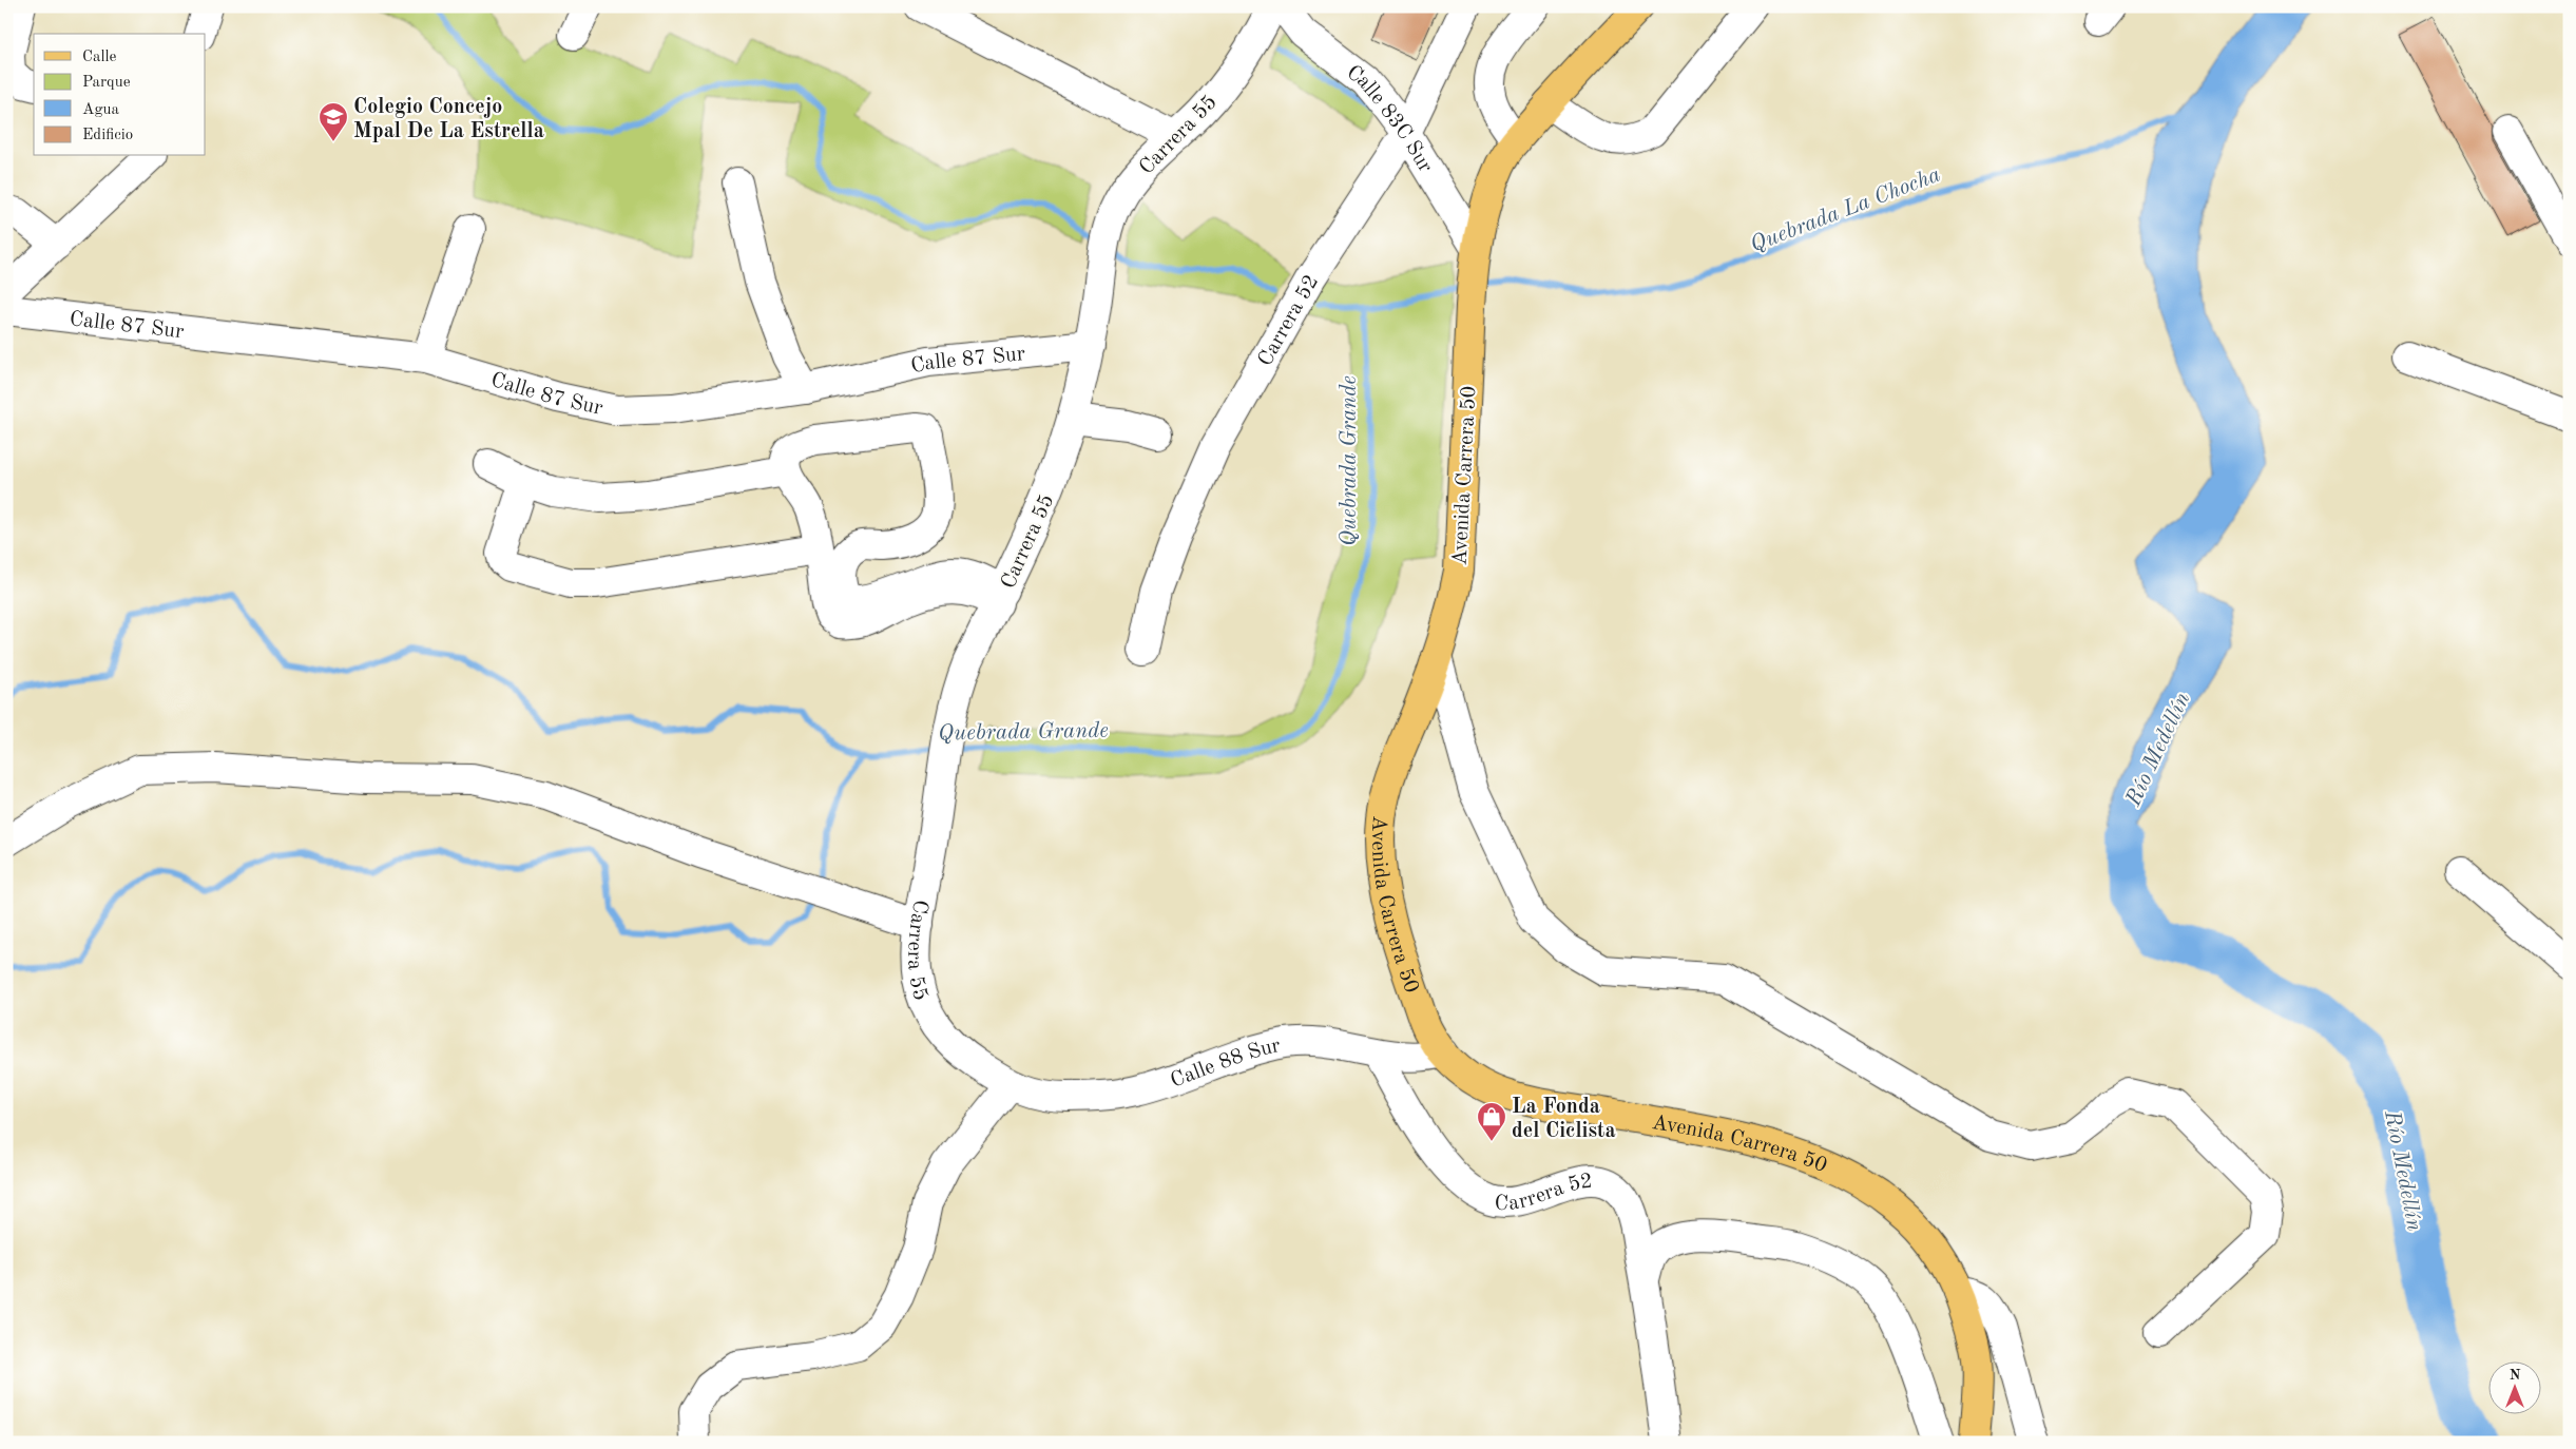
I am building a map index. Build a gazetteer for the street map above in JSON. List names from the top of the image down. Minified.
{"streets":{"main road":["Avenida Carrera 50"],"street":["Calle 83C Sur","Carrera 55","Carrera 52","Calle 87 Sur","Calle 88 Sur"]},"crossings":[["Calle 83C Sur","Carrera 52"],["Calle 83C Sur","Avenida Carrera 50"],["Carrera 55","Calle 87 Sur"],["Carrera 55","Calle 88 Sur"],["Carrera 52","Calle 88 Sur"],["Avenida Carrera 50","Calle 88 Sur"]],"water":["Quebrada La Chocha","Quebrada Grande","Río Medellín"],"places":{"school or university":["Colegio Concejo Mpal De La Estrella"],"shop":["La Fonda del Ciclista"]},"legend":["Calle","Parque","Agua","Edificio"],"north":"top"}
